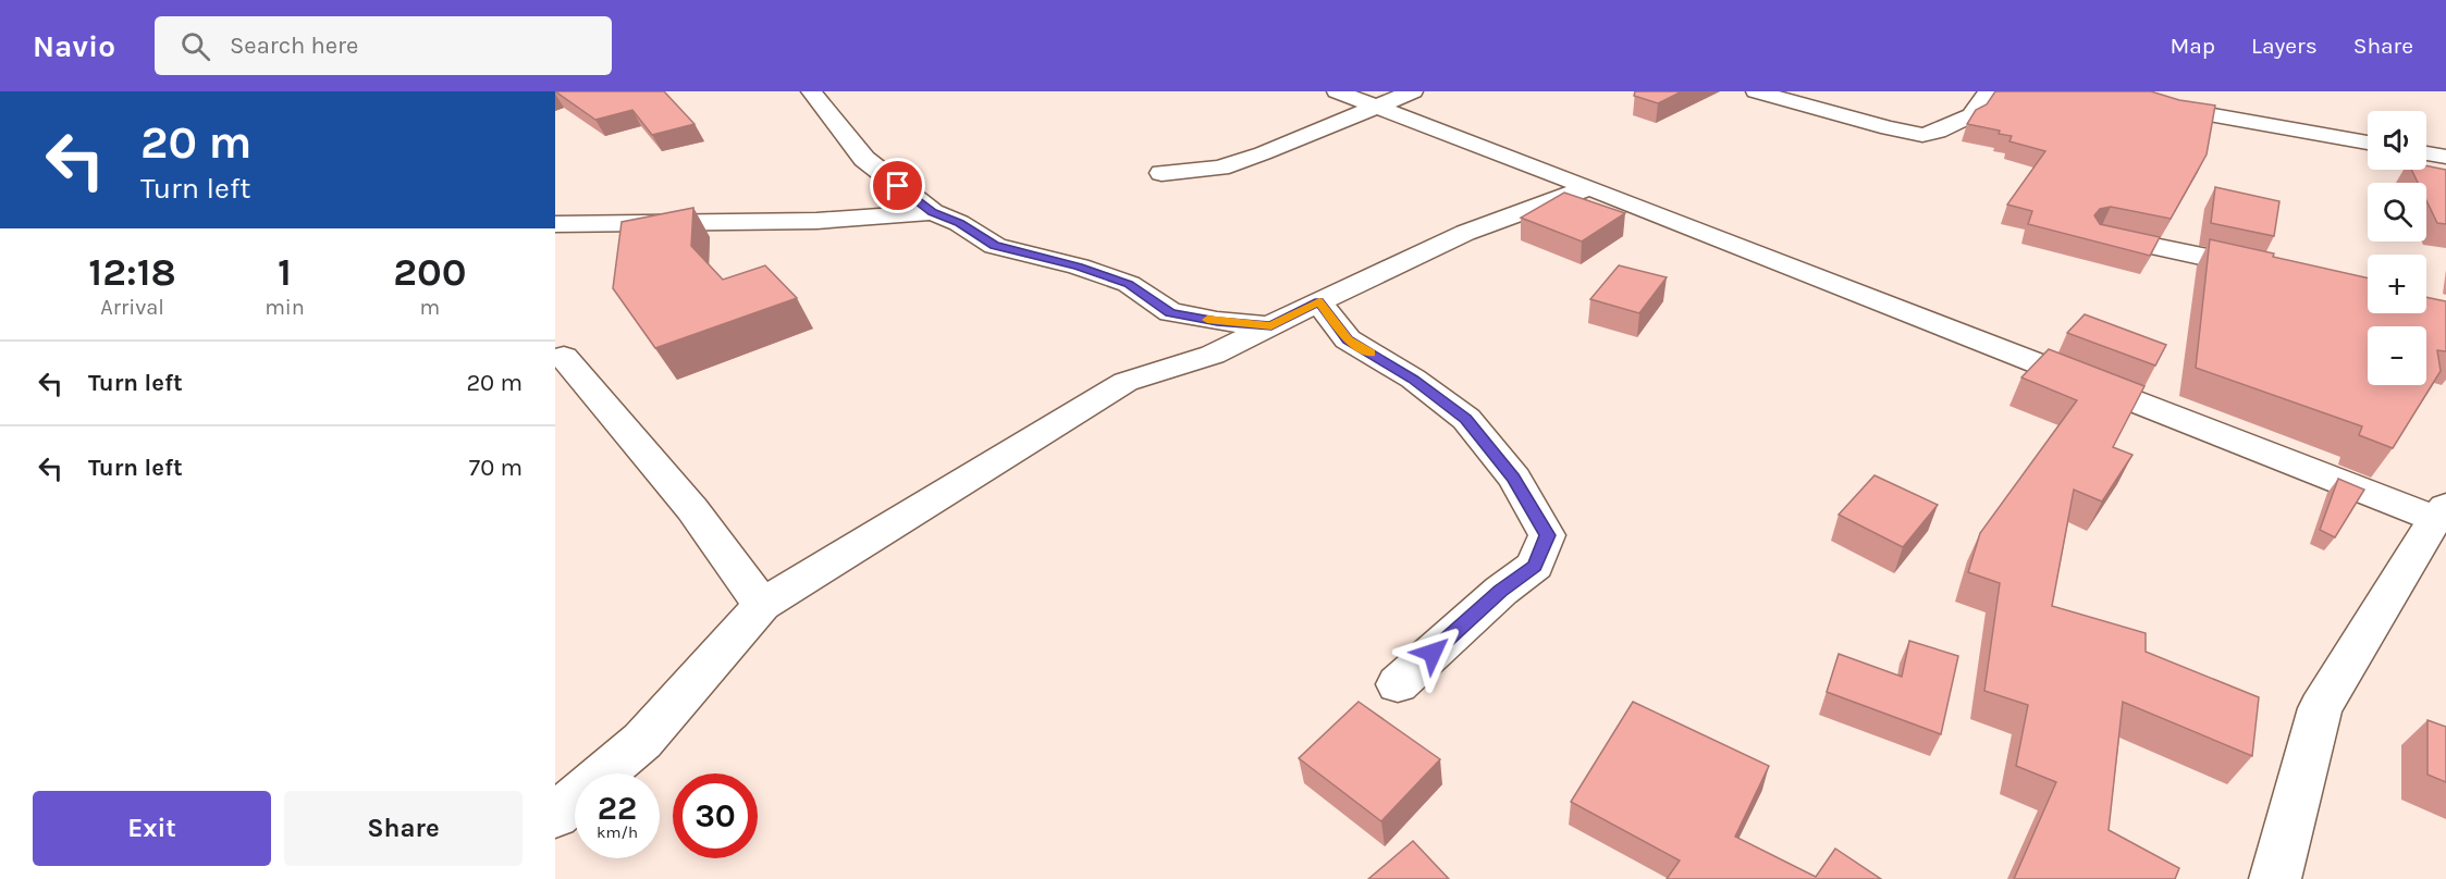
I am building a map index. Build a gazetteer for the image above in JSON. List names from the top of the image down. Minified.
{"page":{"header":"Navio","search":"Search here","nav":["Map","Layers","Share"],"turn":["20 m","Turn left"],"map_buttons":["+","−"],"eta":["12:18","Arrival","1","min","200","m"],"list":[{"name":"Turn left","value":"20 m"},{"name":"Turn left","value":"70 m"}],"speed":"22 km/h","limit":"30","buttons":["Exit","Share"]}}
